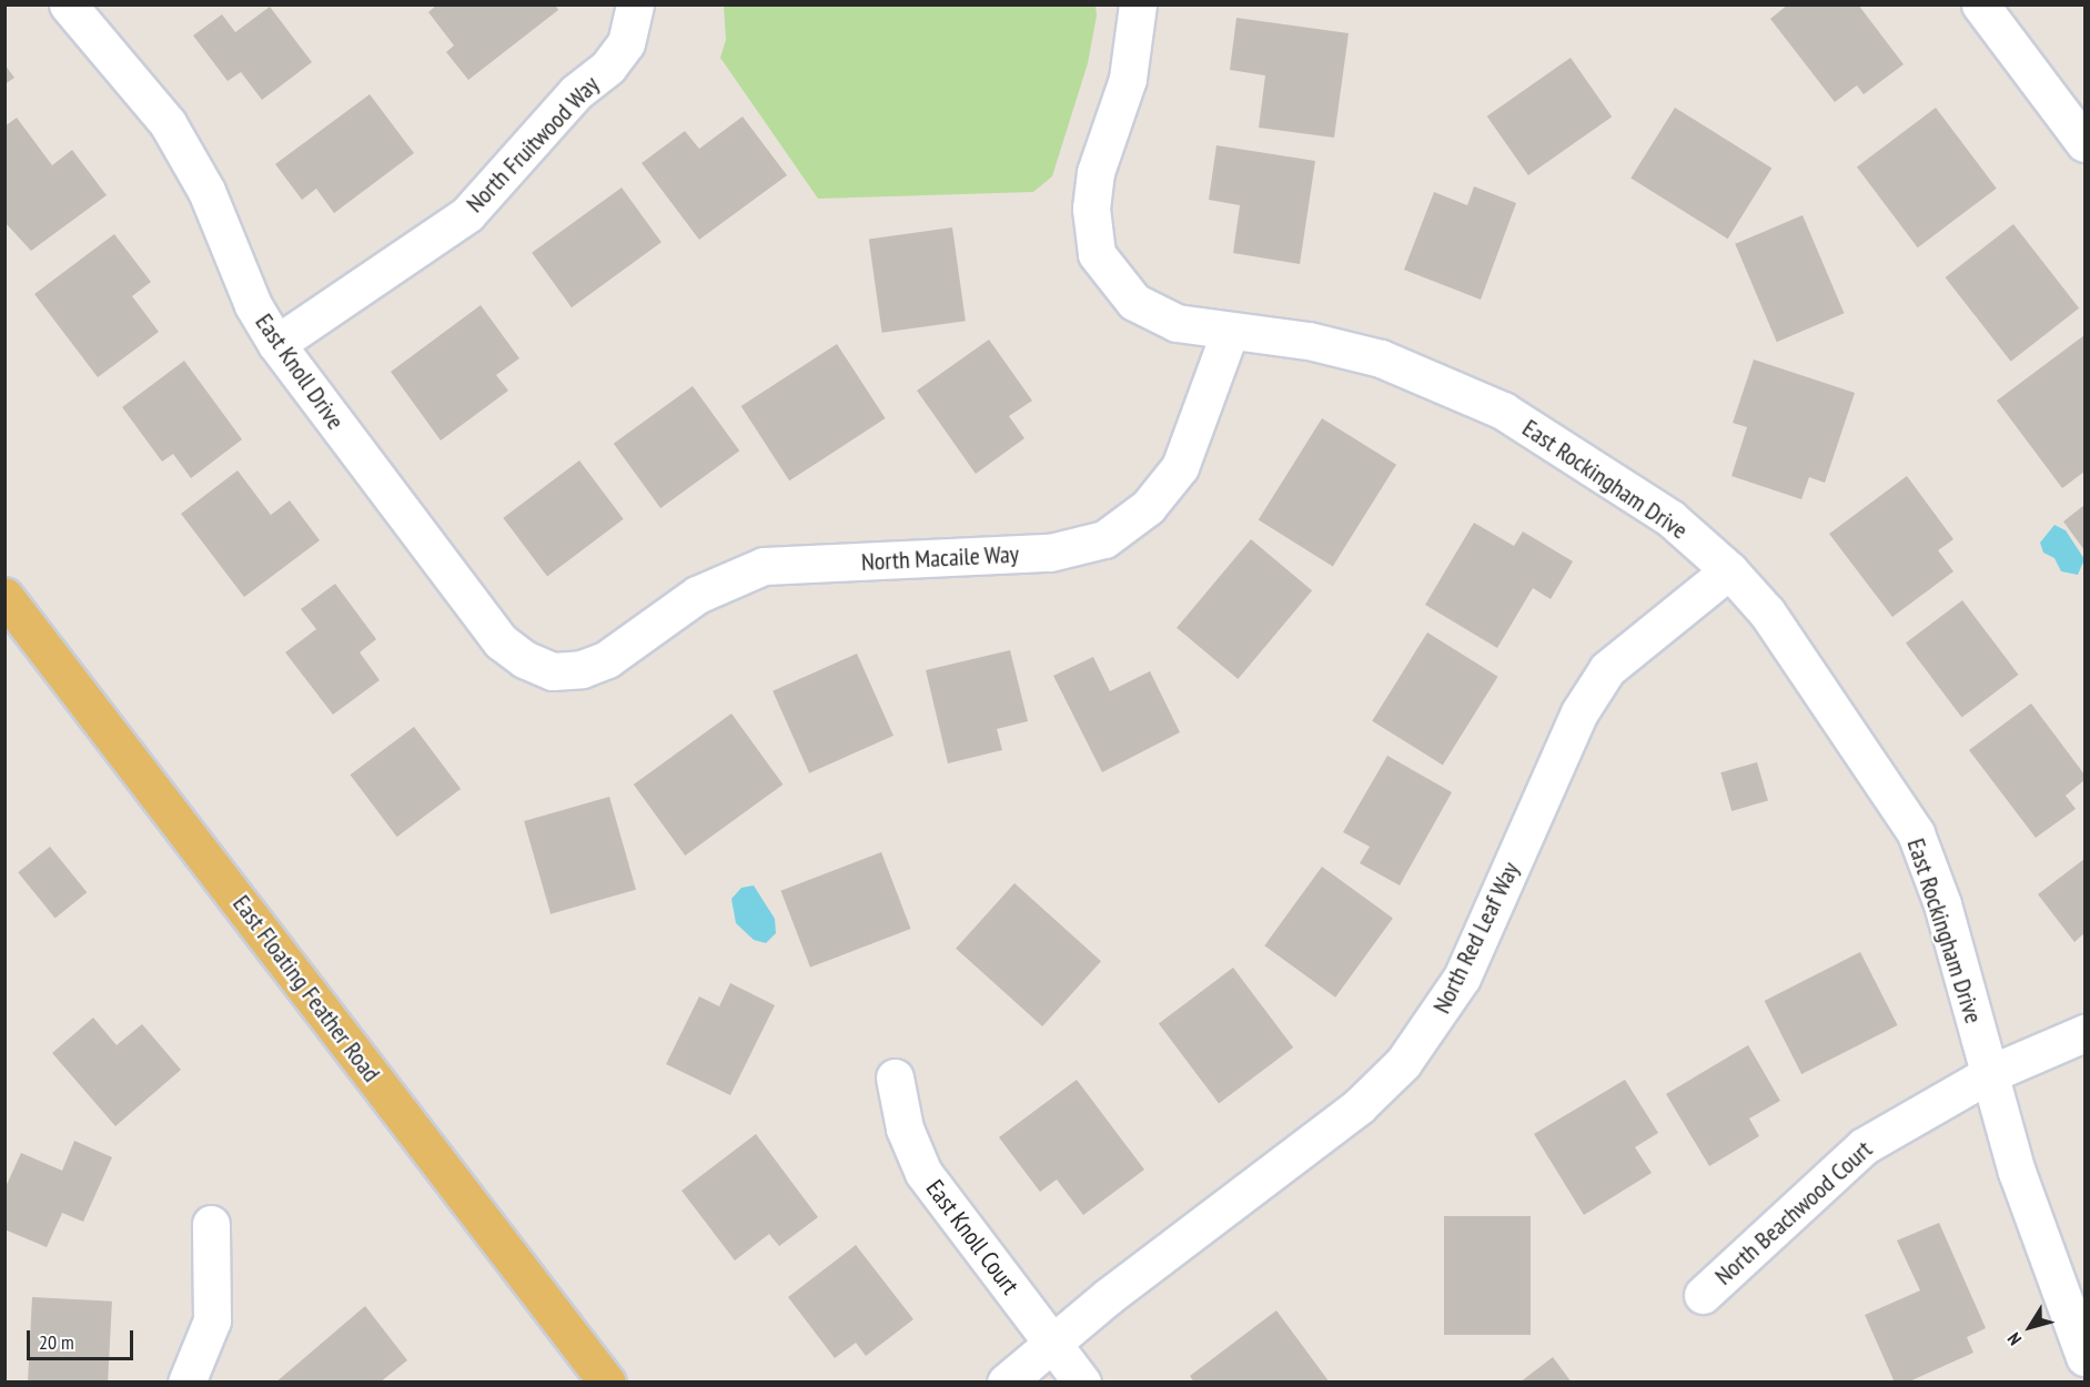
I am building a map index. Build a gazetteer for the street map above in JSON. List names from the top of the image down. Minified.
{"streets":{"main road":["East Floating Feather Road"],"street":["North Fruitwood Way","East Knoll Drive","East Rockingham Drive","North Macaile Way","North Red Leaf Way","North Beachwood Court","East Knoll Court"]},"crossings":[["North Fruitwood Way","East Knoll Drive"],["East Knoll Drive","North Macaile Way"],["East Rockingham Drive","North Macaile Way"],["East Rockingham Drive","North Red Leaf Way"],["East Rockingham Drive","North Beachwood Court"],["North Red Leaf Way","East Knoll Court"]],"scale_bar":"20 m","north":"bottom left"}
